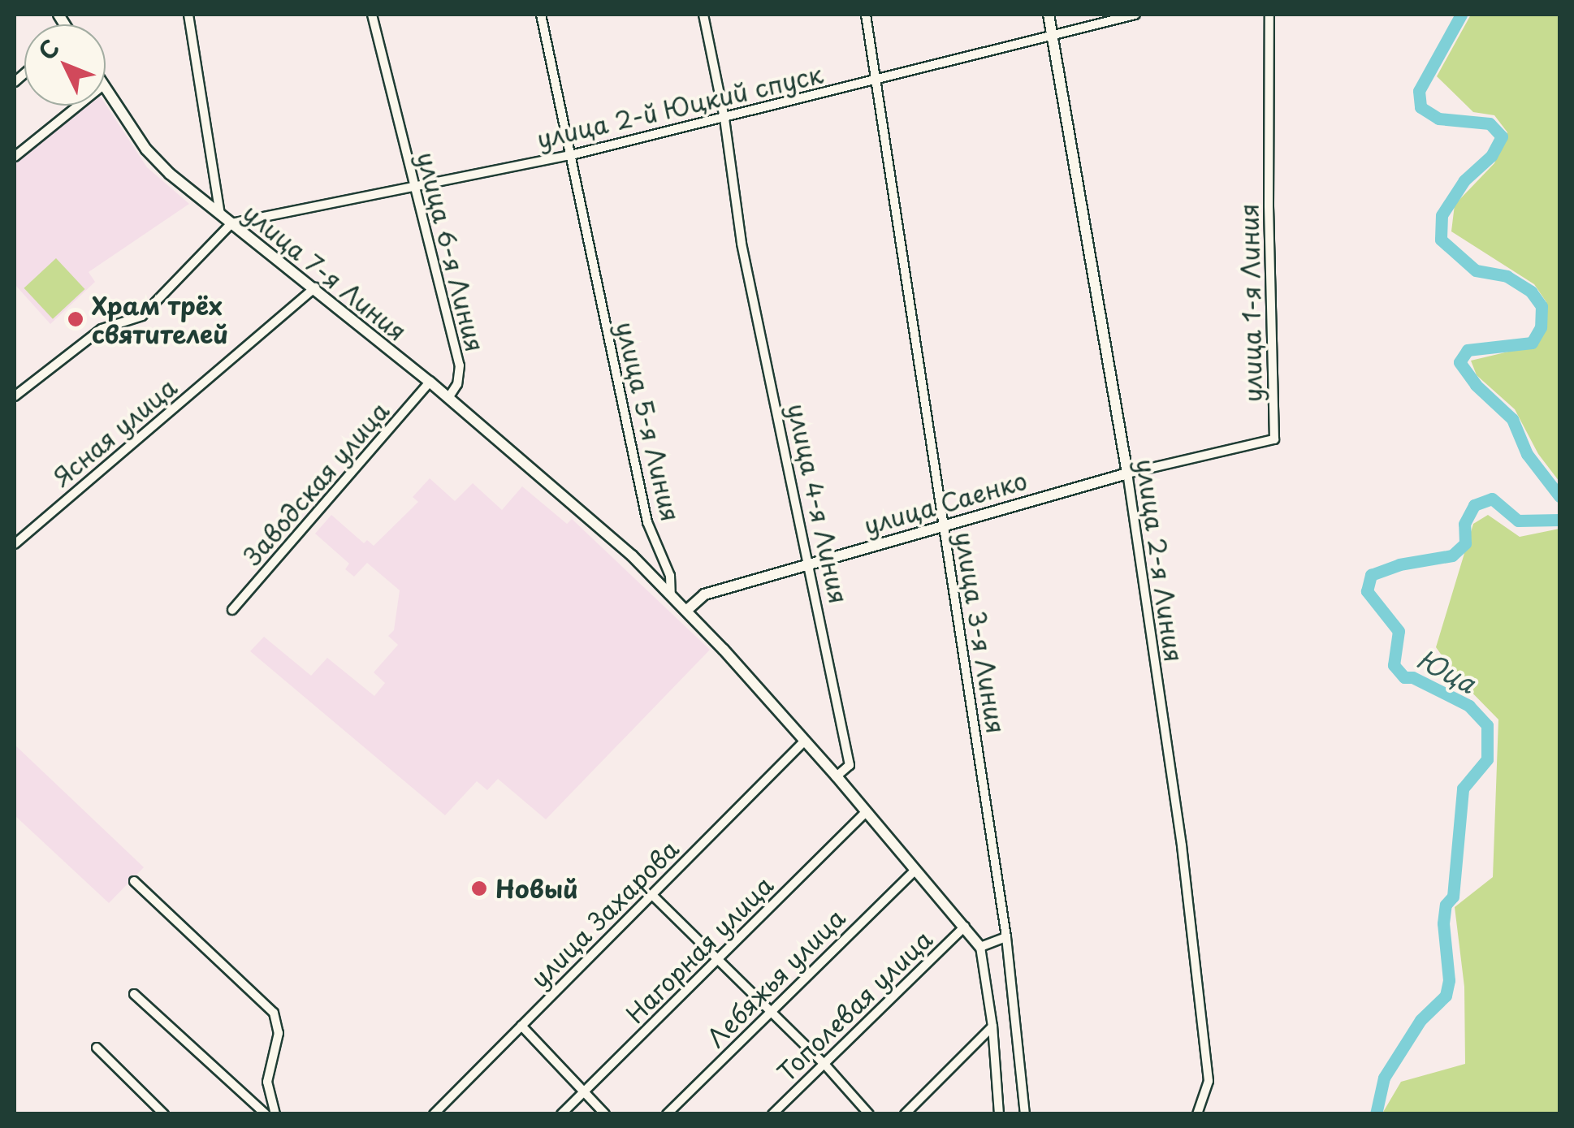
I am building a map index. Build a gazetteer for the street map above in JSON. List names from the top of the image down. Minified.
{"streets":{"street":["улица 2-й Юцкий спуск","улица 6-я Линия","улица 7-я Линия","улица 1-я Линия","улица 5-я Линия","Ясная улица","Заводская улица","улица Саенко","улица 4-я Линия","улица 2-я Линия","улица 3-я Линия","улица Захарова","Нагорная улица","Лебяжья улица","Тополевая улица"]},"crossings":[["улица 2-й Юцкий спуск","улица 6-я Линия"],["улица 2-й Юцкий спуск","улица 7-я Линия"],["улица 2-й Юцкий спуск","улица 5-я Линия"],["улица 2-й Юцкий спуск","улица 4-я Линия"],["улица 2-й Юцкий спуск","улица 2-я Линия"],["улица 2-й Юцкий спуск","улица 3-я Линия"],["улица 6-я Линия","улица 7-я Линия"],["улица 7-я Линия","Ясная улица"],["улица 7-я Линия","Заводская улица"],["улица 1-я Линия","улица Саенко"],["улица 1-я Линия","улица 2-я Линия"],["улица Саенко","улица 4-я Линия"],["улица Саенко","улица 2-я Линия"],["улица Саенко","улица 3-я Линия"]],"water":["Юца"],"places":["Храм трёх святителей","Новый"],"north":"top left"}
